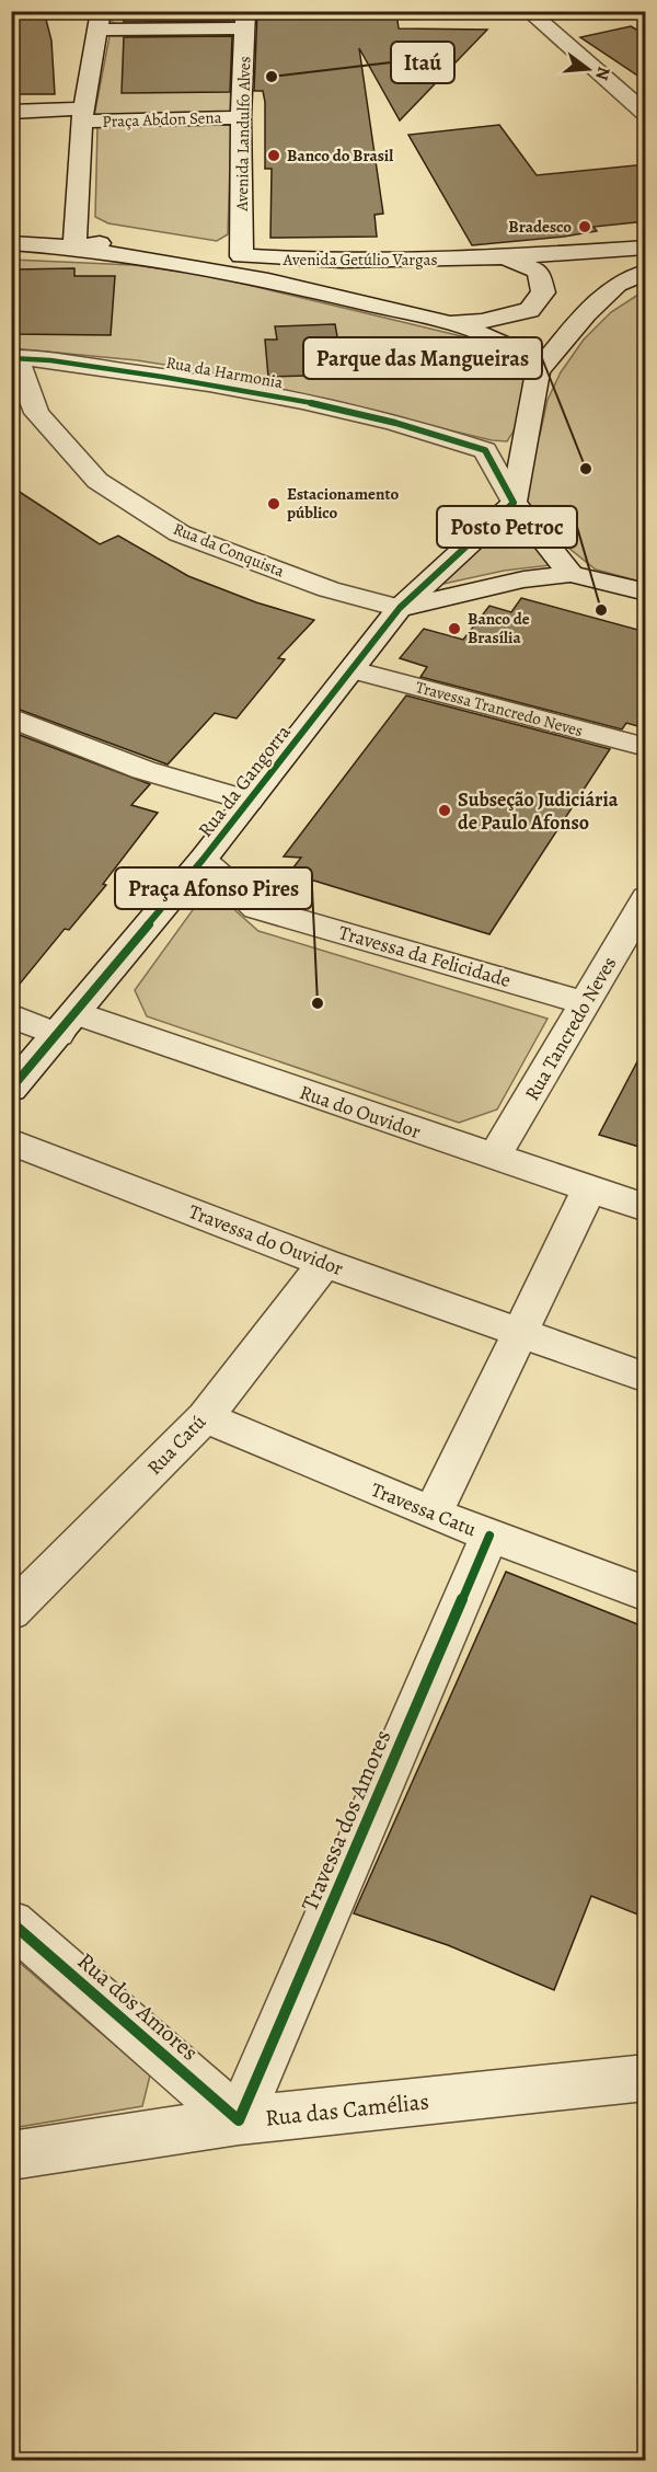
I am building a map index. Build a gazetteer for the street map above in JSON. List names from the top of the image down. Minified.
{"streets":{"street":["Praça Abdon Sena","Avenida Landulfo Alves","Avenida Getúlio Vargas","Rua da Harmonia","Rua da Conquista","Travessa Trancredo Neves","Rua da Gangorra","Travessa da Felicidade","Rua Tancredo Neves","Rua do Ouvidor","Travessa do Ouvidor","Rua Catú","Travessa Catu","Travessa dos Amores","Rua dos Amores","Rua das Camélias"]},"crossings":[["Praça Abdon Sena","Avenida Landulfo Alves"],["Avenida Landulfo Alves","Avenida Getúlio Vargas"],["Rua da Harmonia","Rua da Conquista"],["Rua da Harmonia","Rua da Gangorra"],["Rua da Conquista","Rua da Gangorra"],["Travessa Trancredo Neves","Rua da Gangorra"],["Rua da Gangorra","Travessa da Felicidade"],["Rua da Gangorra","Rua do Ouvidor"],["Travessa da Felicidade","Rua Tancredo Neves"],["Rua Tancredo Neves","Rua do Ouvidor"],["Travessa do Ouvidor","Rua Catú"],["Rua Catú","Travessa Catu"],["Travessa Catu","Travessa dos Amores"],["Travessa dos Amores","Rua dos Amores"],["Travessa dos Amores","Rua das Camélias"],["Rua dos Amores","Rua das Camélias"]],"places":["Itaú","Banco do Brasil","Bradesco","Parque das Mangueiras","Estacionamento público","Posto Petroc","Banco de Brasília","Subseção Judiciária de Paulo Afonso","Praça Afonso Pires"],"north":"right"}
